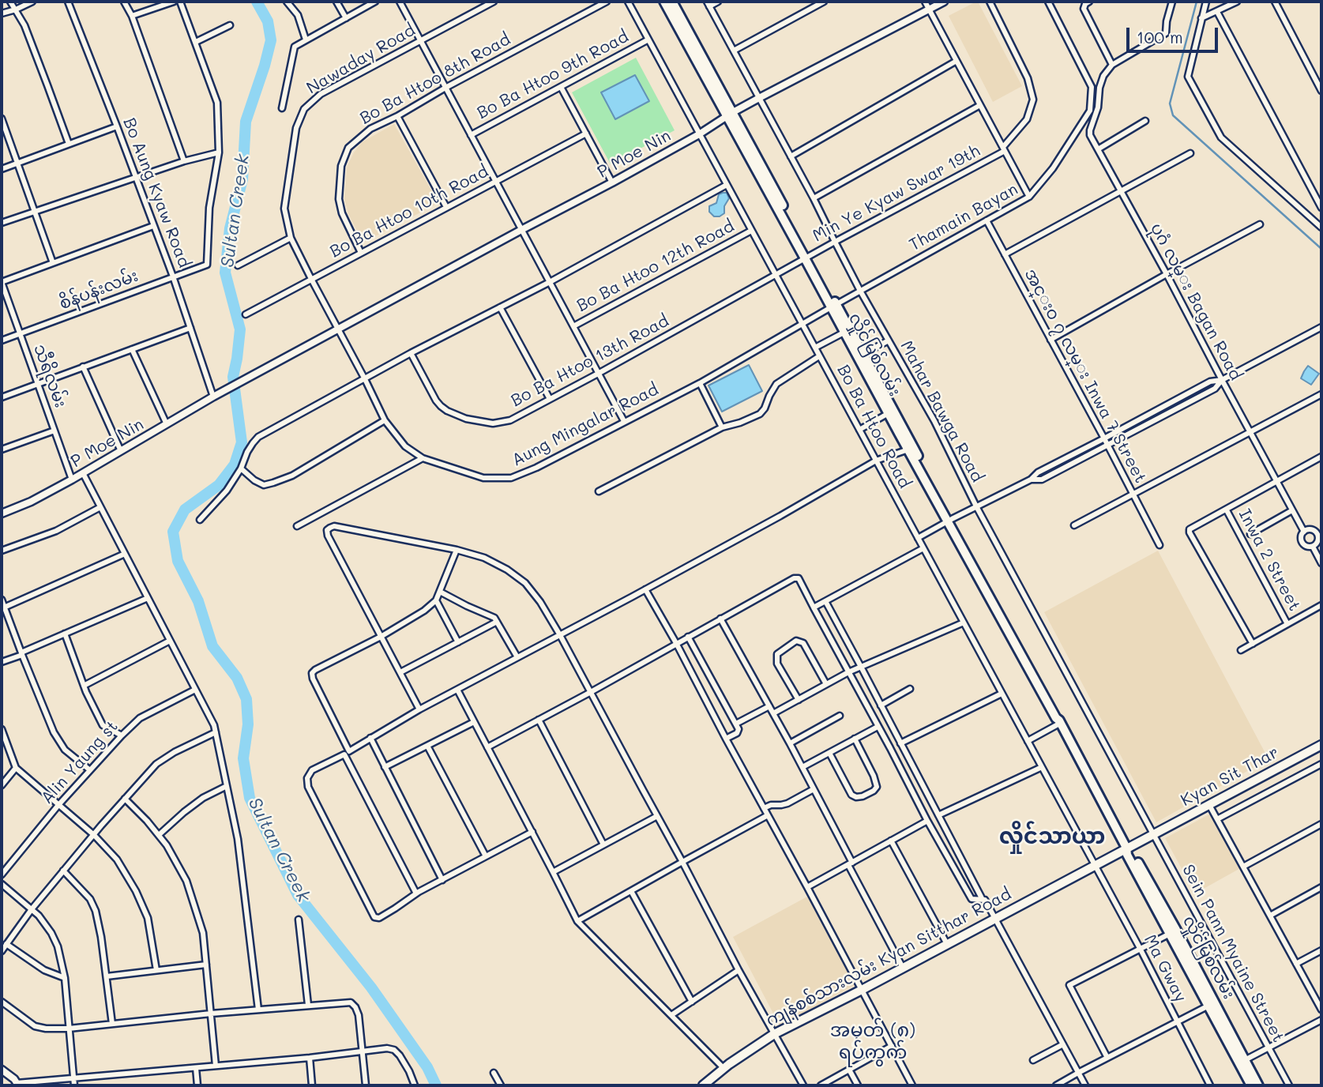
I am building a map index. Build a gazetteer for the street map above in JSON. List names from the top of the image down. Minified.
{"streets":{"main road":["လှိုင်မြစ်လမ်း","Kyan Sit Thar","ကျန်စစ်သားလမ်း Kyan Sitthar Road"],"street":["Nawaday Road","Bo Ba Htoo 9th Road","Bo Ba Htoo 8th Road","P Moe Nin","Bo Aung Kyaw Road","Min Ye Kyaw Swar 19th","Bo Ba Htoo 10th Road","Thamain Bayan","Bo Ba Htoo 12th Road","စိန်ပန်းလမ်း","ပုဂံ လမ္း Bagan Road","Bo Ba Htoo 13th Road","သီရိလမ်း","အင္းဝ ၇ လမ္း Inwa 7 Street","Mahar Bawga Road","Aung Mingalar Road","Bo Ba Htoo Road","Inwa 2 Street","Alin Yaung st","Sein Pann Myaine Street","Ma Gway"]},"crossings":[["Nawaday Road","P Moe Nin"],["Nawaday Road","Bo Ba Htoo 10th Road"],["Nawaday Road","Aung Mingalar Road"],["Bo Ba Htoo 9th Road","Bo Ba Htoo Road"],["Bo Ba Htoo 8th Road","Bo Ba Htoo 10th Road"],["P Moe Nin","Bo Aung Kyaw Road"],["P Moe Nin","လှိုင်မြစ်လမ်း"],["P Moe Nin","သီရိလမ်း"],["P Moe Nin","Mahar Bawga Road"],["P Moe Nin","Aung Mingalar Road"],["P Moe Nin","Bo Ba Htoo Road"],["Bo Aung Kyaw Road","စိန်ပန်းလမ်း"],["Min Ye Kyaw Swar 19th","လှိုင်မြစ်လမ်း"],["Min Ye Kyaw Swar 19th","Bo Ba Htoo 13th Road"],["Min Ye Kyaw Swar 19th","Mahar Bawga Road"],["Thamain Bayan","လှိုင်မြစ်လမ်း"],["Thamain Bayan","အင္းဝ ၇ လမ္း Inwa 7 Street"],["Thamain Bayan","Mahar Bawga Road"],["Thamain Bayan","Aung Mingalar Road"],["Thamain Bayan","Bo Ba Htoo Road"],["Bo Ba Htoo 12th Road","Bo Ba Htoo Road"],["စိန်ပန်းလမ်း","သီရိလမ်း"],["လှိုင်မြစ်လမ်း","Bo Ba Htoo 13th Road"],["လှိုင်မြစ်လမ်း","Kyan Sit Thar"],["လှိုင်မြစ်လမ်း","ကျန်စစ်သားလမ်း Kyan Sitthar Road"],["Bo Ba Htoo 13th Road","Bo Ba Htoo Road"],["Mahar Bawga Road","Kyan Sit Thar"],["Mahar Bawga Road","Sein Pann Myaine Street"],["Aung Mingalar Road","Bo Ba Htoo Road"],["Bo Ba Htoo Road","ကျန်စစ်သားလမ်း Kyan Sitthar Road"],["Bo Ba Htoo Road","Ma Gway"],["Kyan Sit Thar","Sein Pann Myaine Street"],["Kyan Sit Thar","ကျန်စစ်သားလမ်း Kyan Sitthar Road"],["ကျန်စစ်သားလမ်း Kyan Sitthar Road","Ma Gway"]],"districts":["လှိုင်သာယာ","အမှတ် (၈) ရပ်ကွက်"],"water":["Sultan Creek"],"scale_bar":"100 m"}
